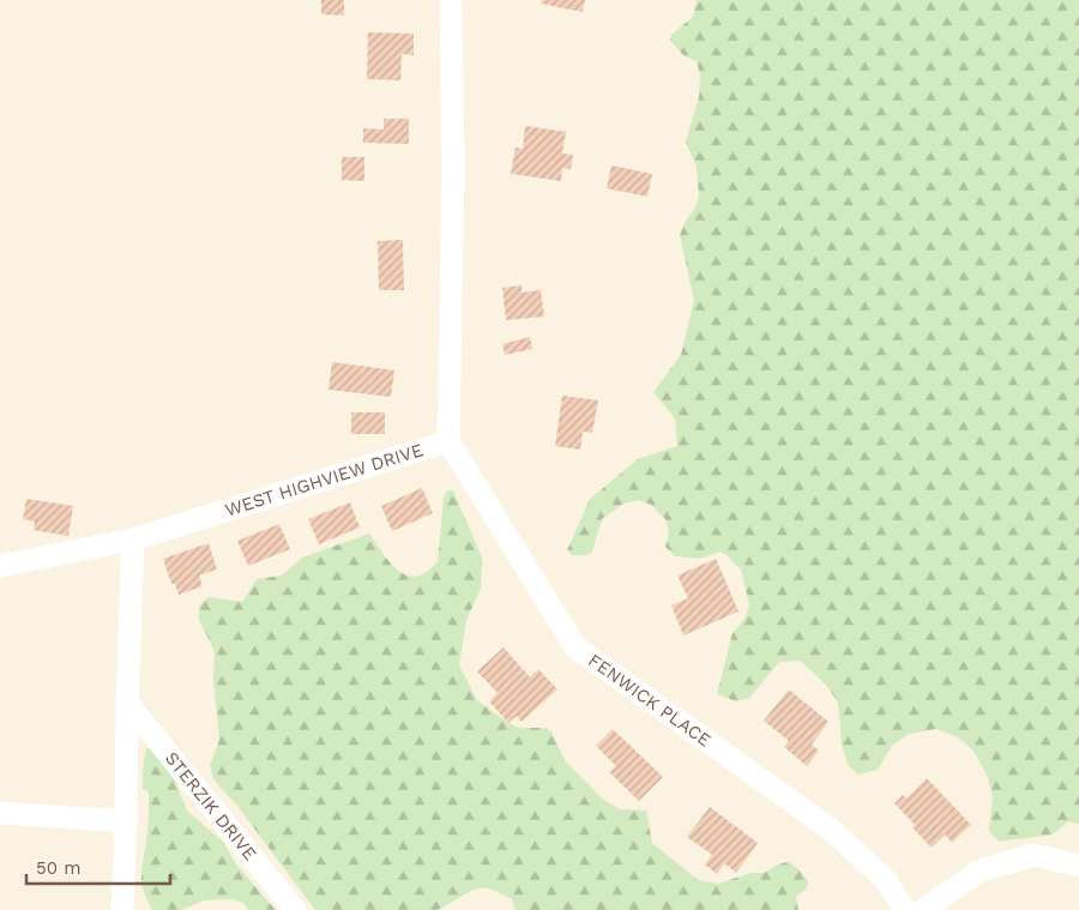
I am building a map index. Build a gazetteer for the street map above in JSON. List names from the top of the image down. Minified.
{"streets":{"street":["WEST HIGHVIEW DRIVE","FENWICK PLACE","STERZIK DRIVE"]},"crossings":[["WEST HIGHVIEW DRIVE","FENWICK PLACE"]],"scale_bar":"50 m"}
